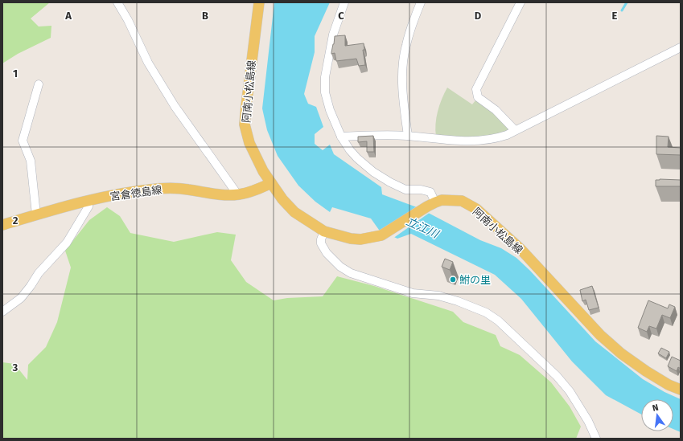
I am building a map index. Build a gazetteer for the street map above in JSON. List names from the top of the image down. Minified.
{"streets":{"main road":["阿南小松島線","宮倉徳島線"]},"crossings":[["阿南小松島線","宮倉徳島線"]],"water":["立江川"],"places":["鮒の里"],"north":"top","grid":{"columns":["A","B","C","D","E"],"rows":["1","2","3"]}}
